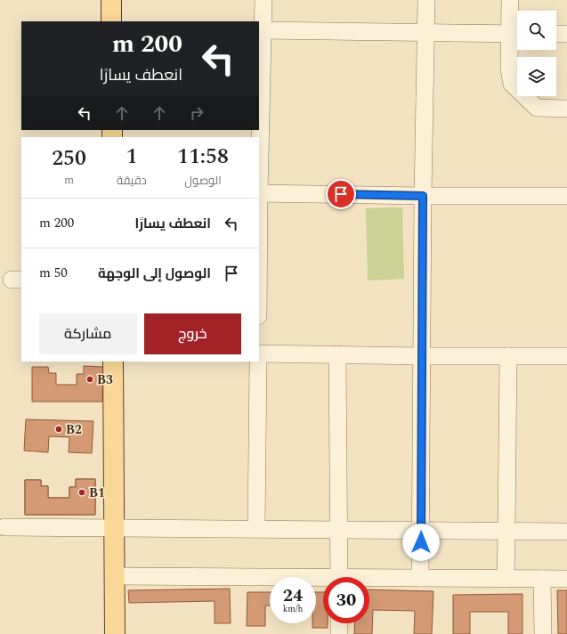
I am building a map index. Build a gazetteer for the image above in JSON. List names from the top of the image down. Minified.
{"places":["B3","B2","B1"],"page":{"turn":["200 m","انعطف يسارًا"],"eta":["11:58","الوصول","1","دقيقة","250","m"],"list":[{"name":"انعطف يسارًا","value":"200 m"},{"name":"الوصول إلى الوجهة","value":"50 m"}],"buttons":["خروج","مشاركة"],"speed":"24 km/h","limit":"30"}}
